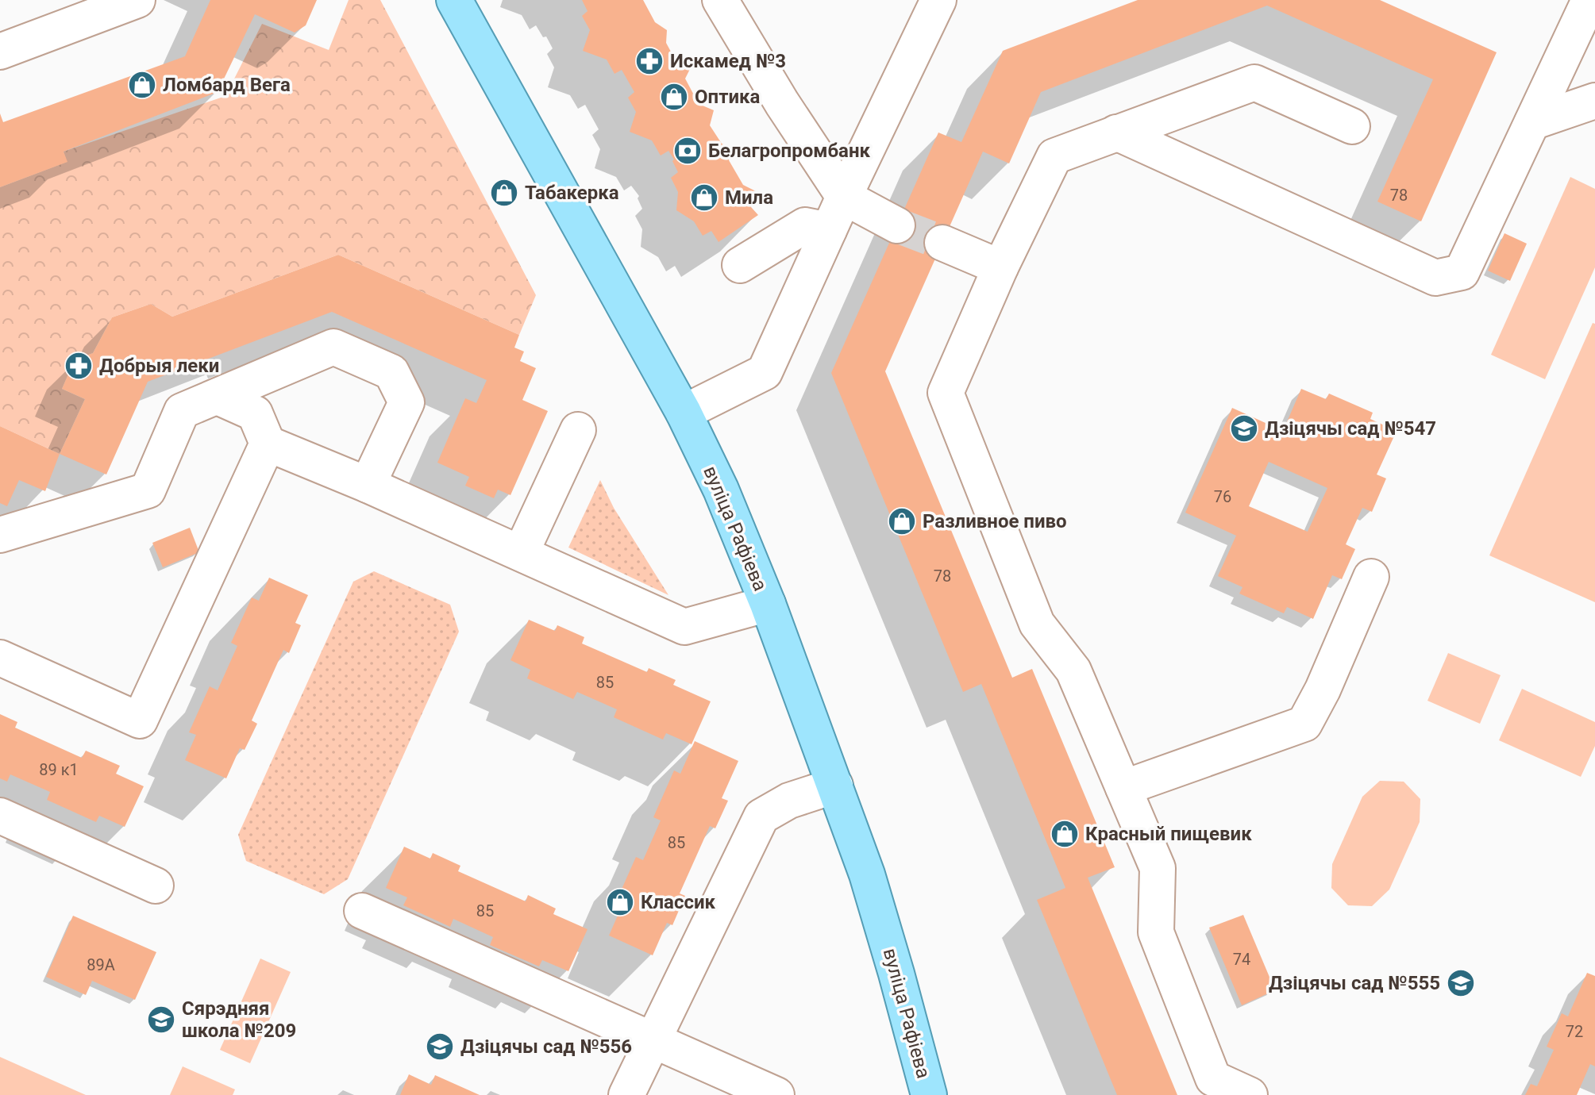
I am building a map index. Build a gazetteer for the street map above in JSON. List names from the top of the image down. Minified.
{"streets":{"main road":["вуліца Рафіева"]},"places":{"pharmacy":["Искамед №3","Добрыя леки"],"shop":["Ломбард Вега","Оптика","Табакерка","Мила","Разливное пиво","Красный пищевик","Классик"],"bank":["Белагропромбанк"],"school or university":["Дзіцячы сад №547","Дзіцячы сад №555","Сярэдняя школа №209","Дзіцячы сад №556"]},"house_numbers":["78","76","78","85","89 к1","85","85","74","89А","72"]}
